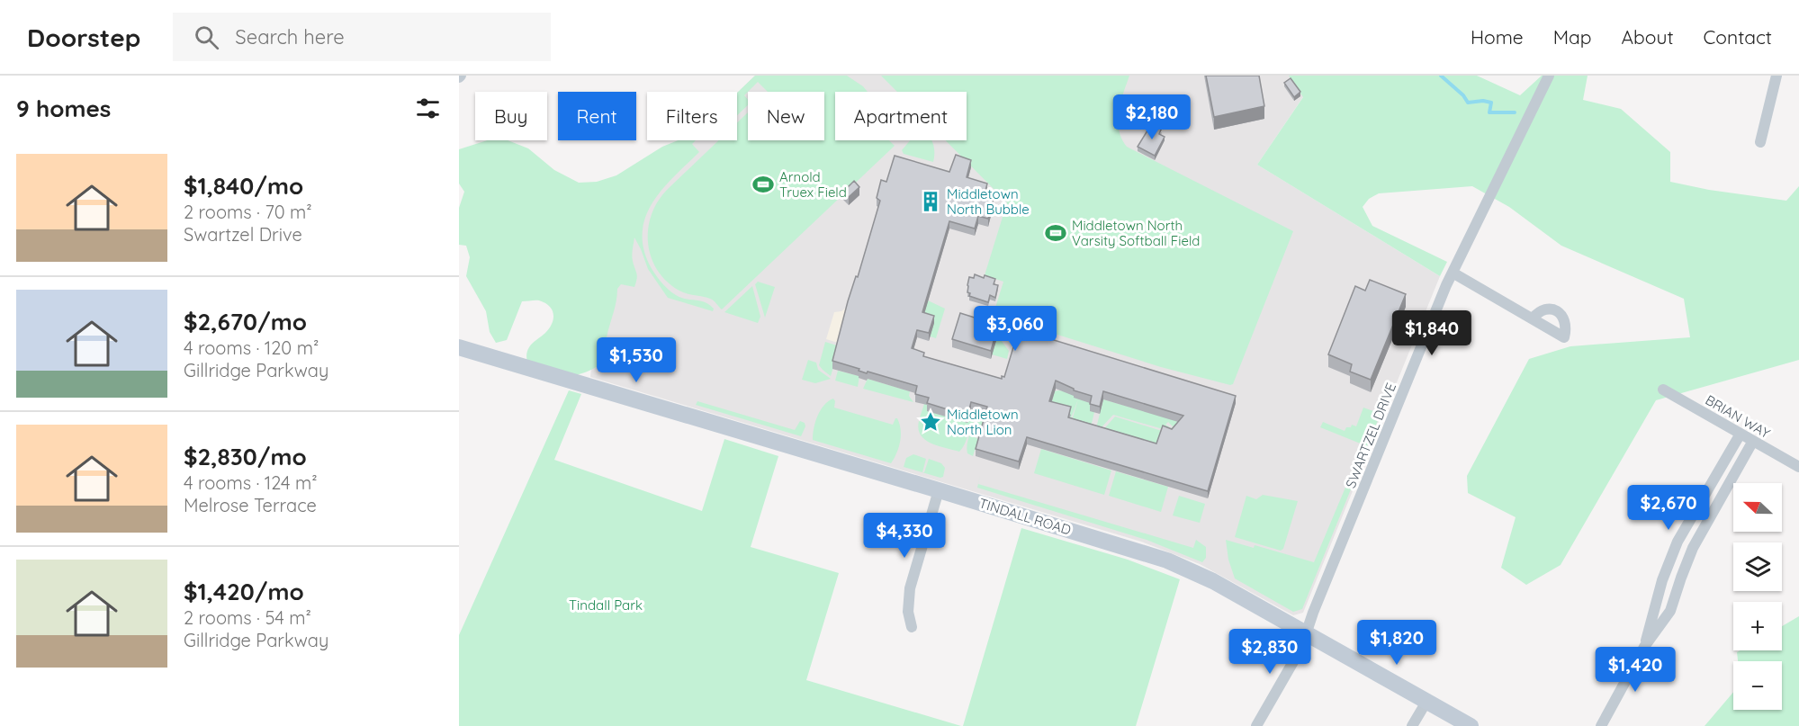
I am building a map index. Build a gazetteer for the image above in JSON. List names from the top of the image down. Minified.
{"streets":{"street":["BRIAN WAY","SWARTZEL DRIVE","TINDALL ROAD"]},"crossings":[["SWARTZEL DRIVE","TINDALL ROAD"]],"parks":["Tindall Park"],"places":{"sports":["Arnold Truex Field","Middletown North Varsity Softball Field"],"building":["Middletown North Bubble"],"place":["Middletown North Lion"]},"north":"left","page":{"header":"Doorstep","search":"Search here","nav":["Home","Map","About","Contact"],"heading":"9 homes","chip":["Buy","Rent","Filters","New","Apartment"],"price":["$2,180","$3,060","$1,840","$1,530","$2,670","$4,330","$1,820","$2,830","$1,420"],"list":[{"name":"$1,840/mo","note":"2 rooms · 70 m² · Swartzel Drive"},{"name":"$2,670/mo","note":"4 rooms · 120 m² · Gillridge Parkway"},{"name":"$2,830/mo","note":"4 rooms · 124 m² · Melrose Terrace"},{"name":"$1,420/mo","note":"2 rooms · 54 m² · Gillridge Parkway"}],"map_buttons":["+","−"]}}
